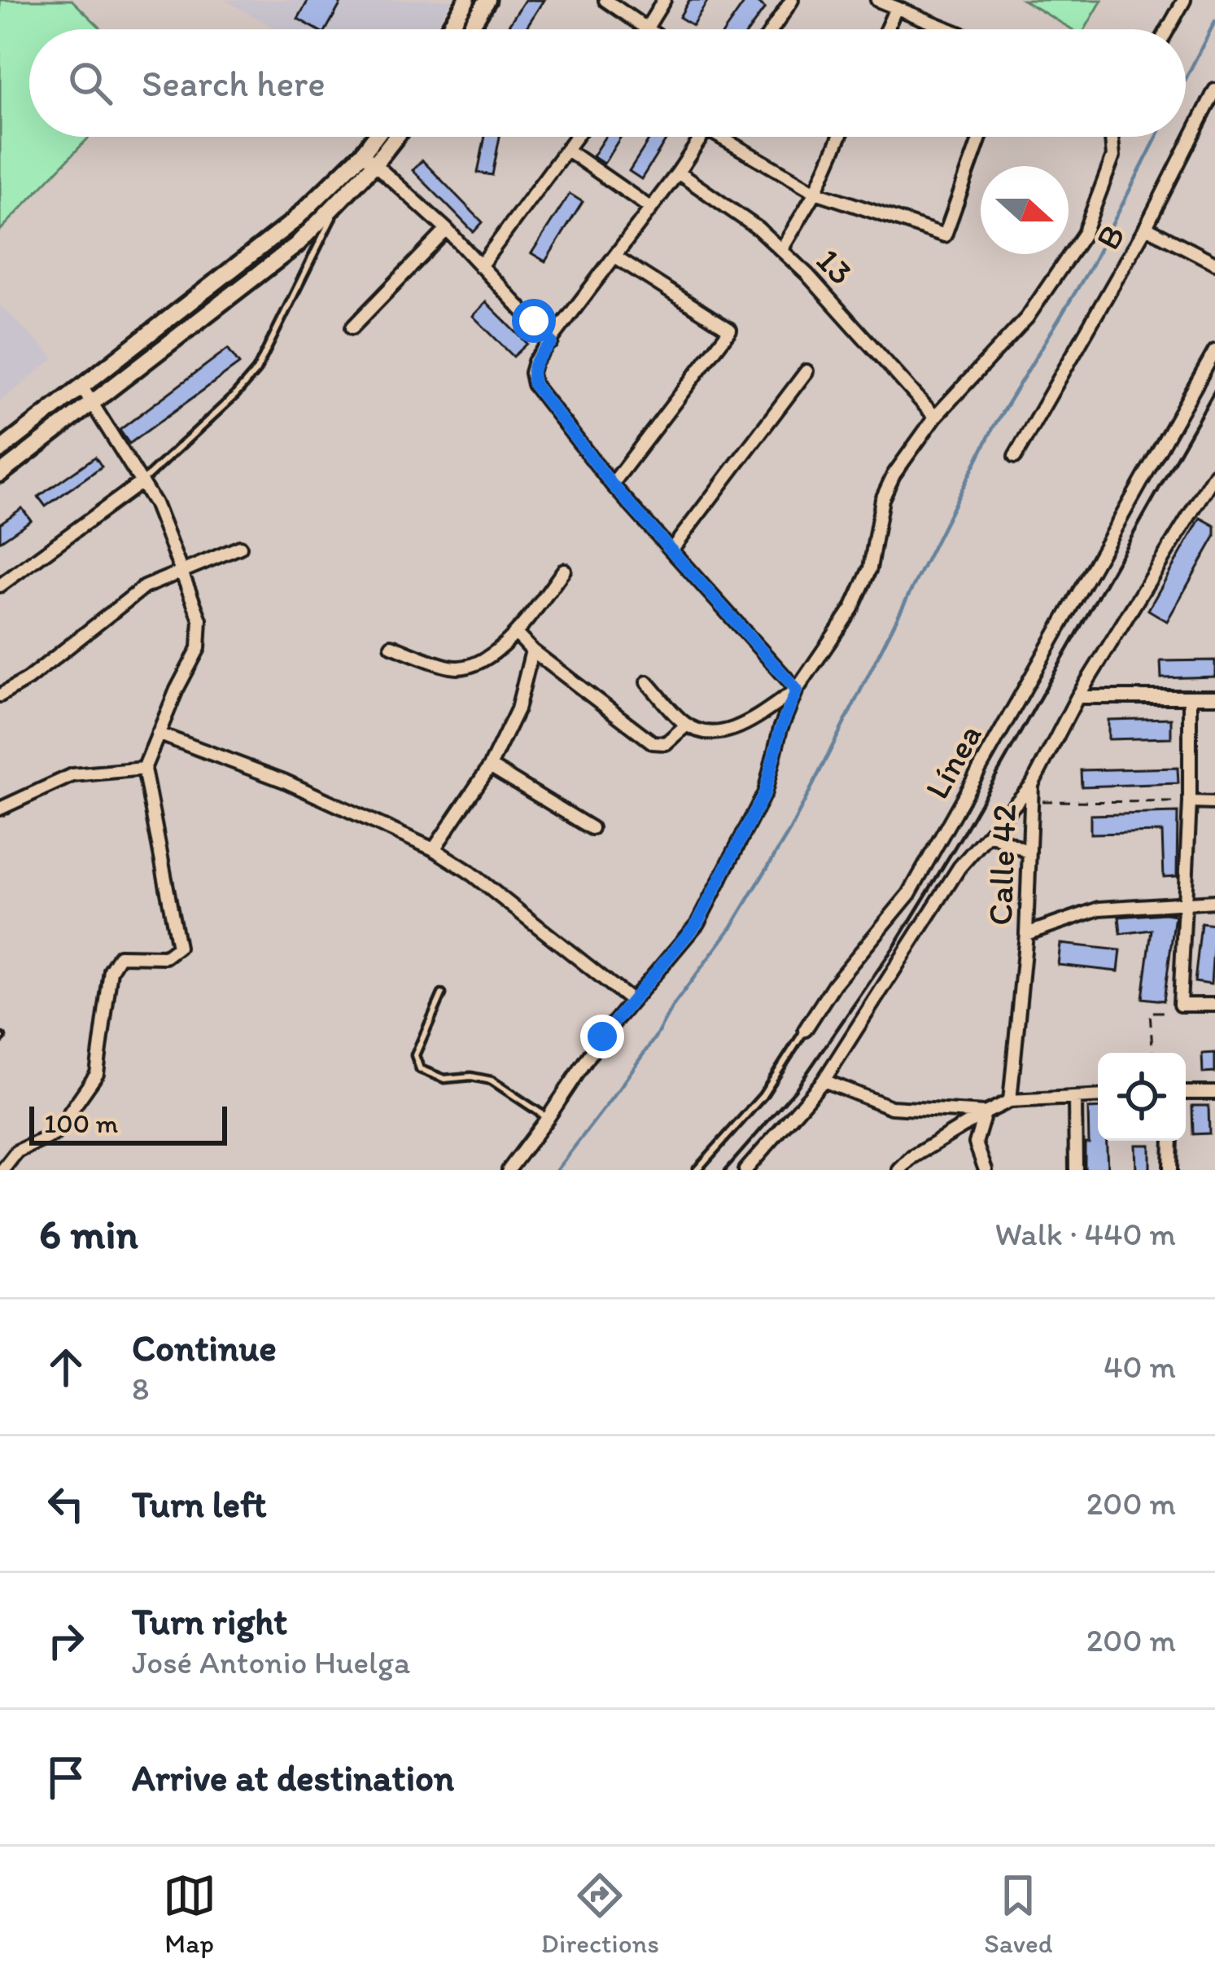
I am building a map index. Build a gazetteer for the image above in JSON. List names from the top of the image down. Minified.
{"streets":{"street":["B","13","Línea","Calle 42"]},"crossings":[["Línea","Calle 42"]],"scale_bar":"100 m","north":"right","page":{"search":"Search here","scale":"100 m","heading":["6 min","Walk · 440 m"],"list":[["Continue","8","40 m"],["Turn left","200 m"],["Turn right","José Antonio Huelga","200 m"],"Arrive at destination"],"nav":["Map","Directions","Saved"]}}
